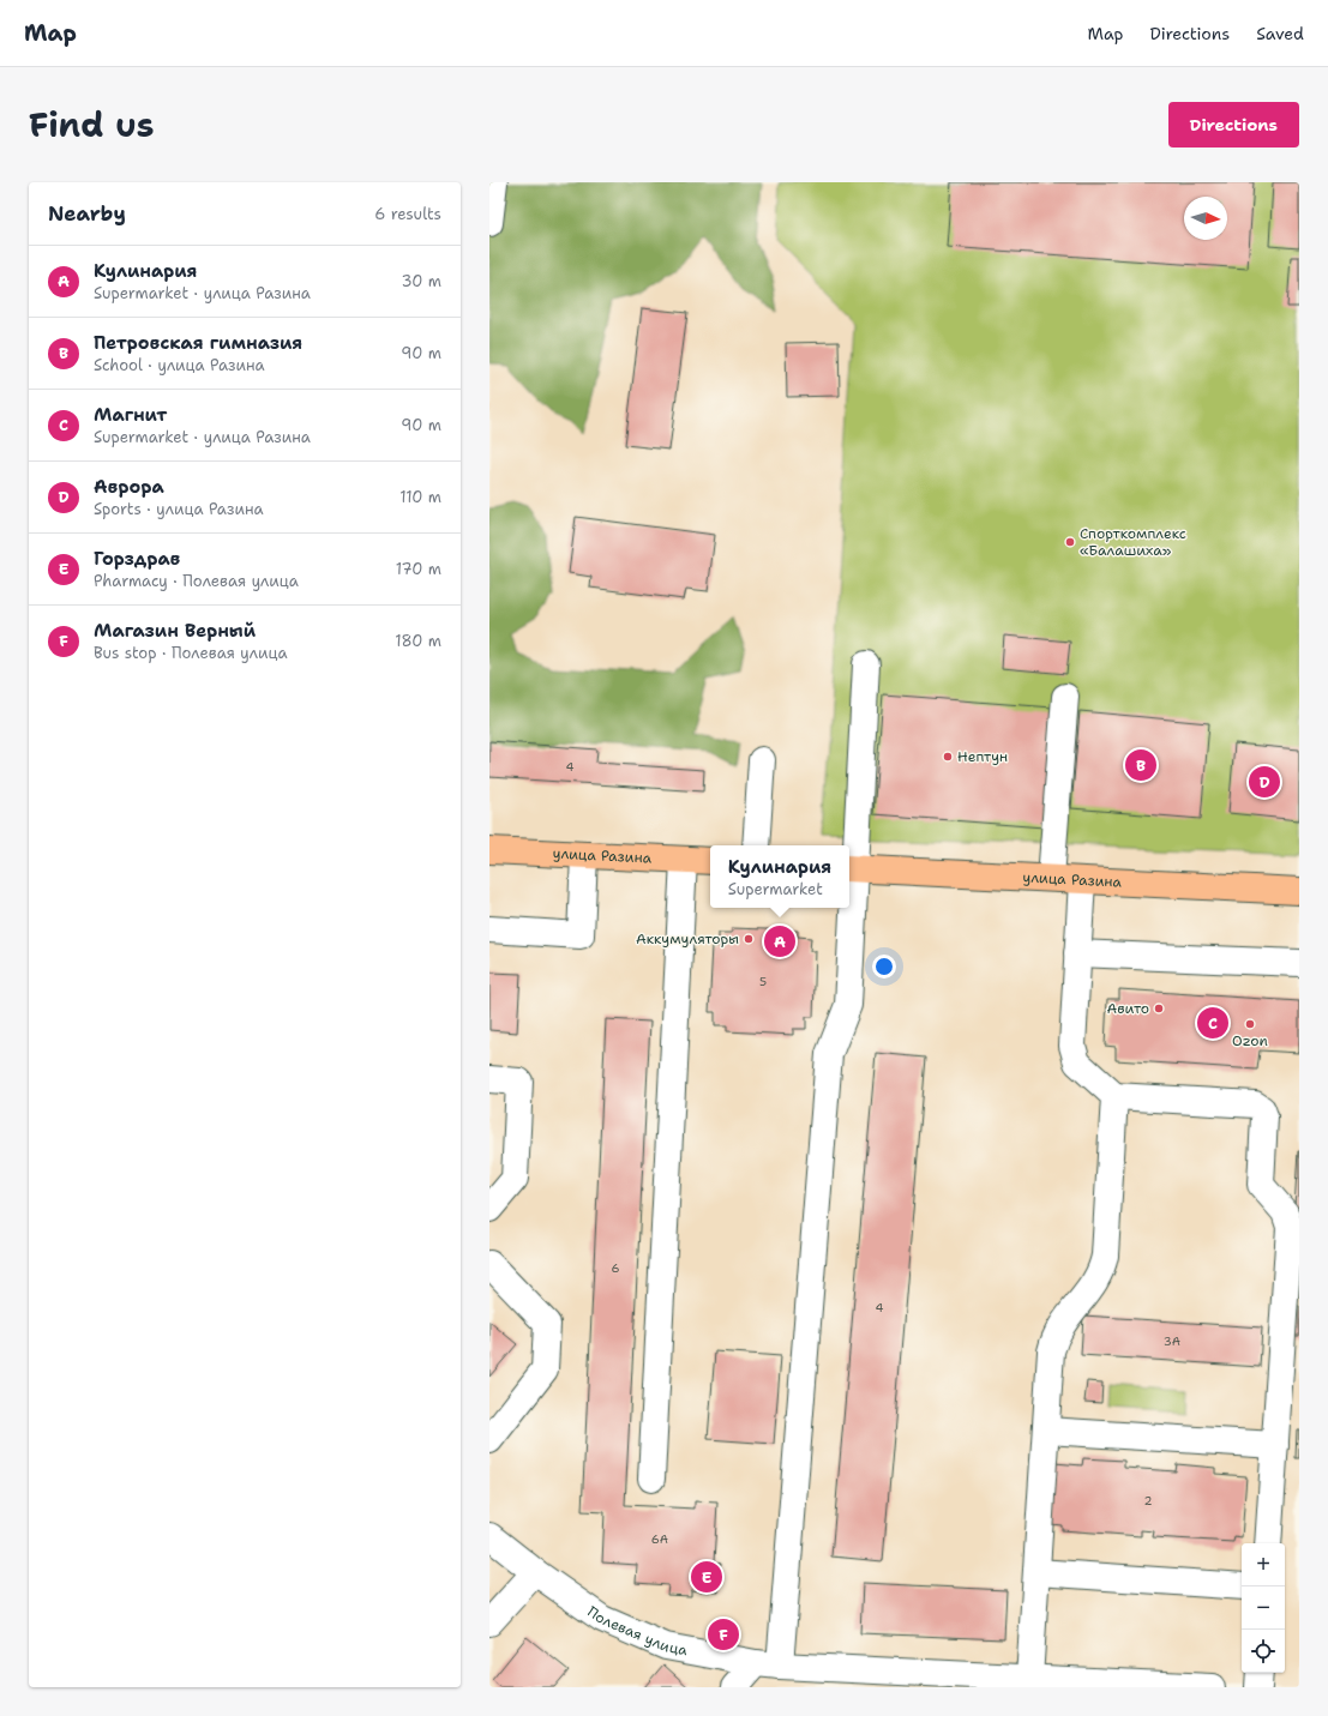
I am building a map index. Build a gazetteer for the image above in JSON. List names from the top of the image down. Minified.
{"streets":{"main road":["улица Разина"],"street":["Полевая улица"]},"places":["Спорткомплекс «Балашиха»","Нептун","Аккумуляторы","Авито","Ozon"],"house_numbers":["4","5","6","4","3А","2","6А"],"north":"right","page":{"header":"Map","nav":["Map","Directions","Saved"],"title":"Find us","buttons":"Directions","heading":["Nearby","6 results"],"list":[{"mark":"A","name":"Кулинария","note":"Supermarket · улица Разина","value":"30 m"},{"mark":"B","name":"Петровская гимназия","note":"School · улица Разина","value":"90 m"},{"mark":"C","name":"Магнит","note":"Supermarket · улица Разина","value":"90 m"},{"mark":"D","name":"Аврора","note":"Sports · улица Разина","value":"110 m"},{"mark":"E","name":"Горздрав","note":"Pharmacy · Полевая улица","value":"170 m"},{"mark":"F","name":"Магазин Верный","note":"Bus stop · Полевая улица","value":"180 m"}],"pins":["B","D","A","C","E","F"],"popup":["Кулинария","Supermarket"],"map_buttons":["+","−"]}}
